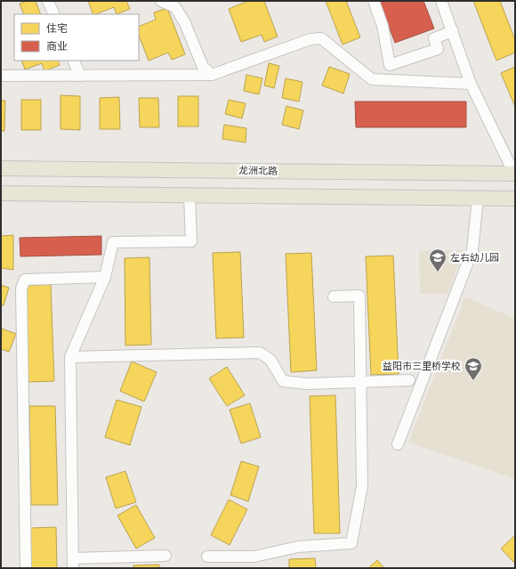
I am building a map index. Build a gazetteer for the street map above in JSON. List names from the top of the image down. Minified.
{"streets":{"main road":["龙洲北路"]},"places":{"school or university":["左右幼儿园","益阳市三里桥学校"]},"legend":["住宅","商业"]}
